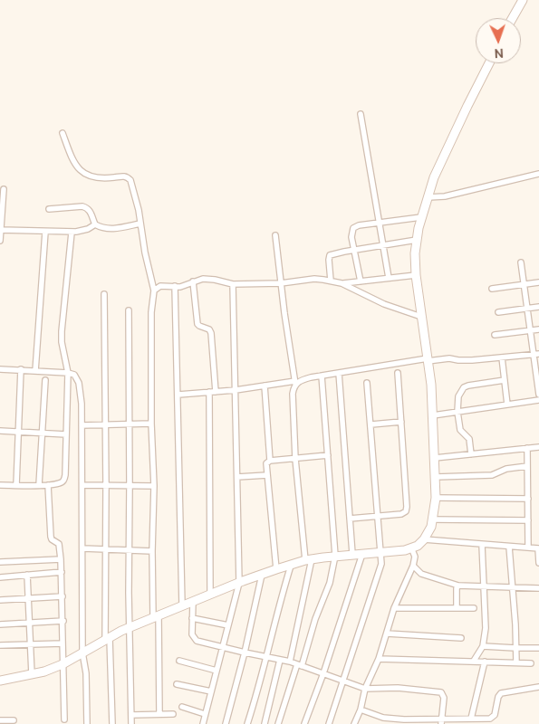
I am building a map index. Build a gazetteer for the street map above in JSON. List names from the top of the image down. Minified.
{"north":"bottom"}
